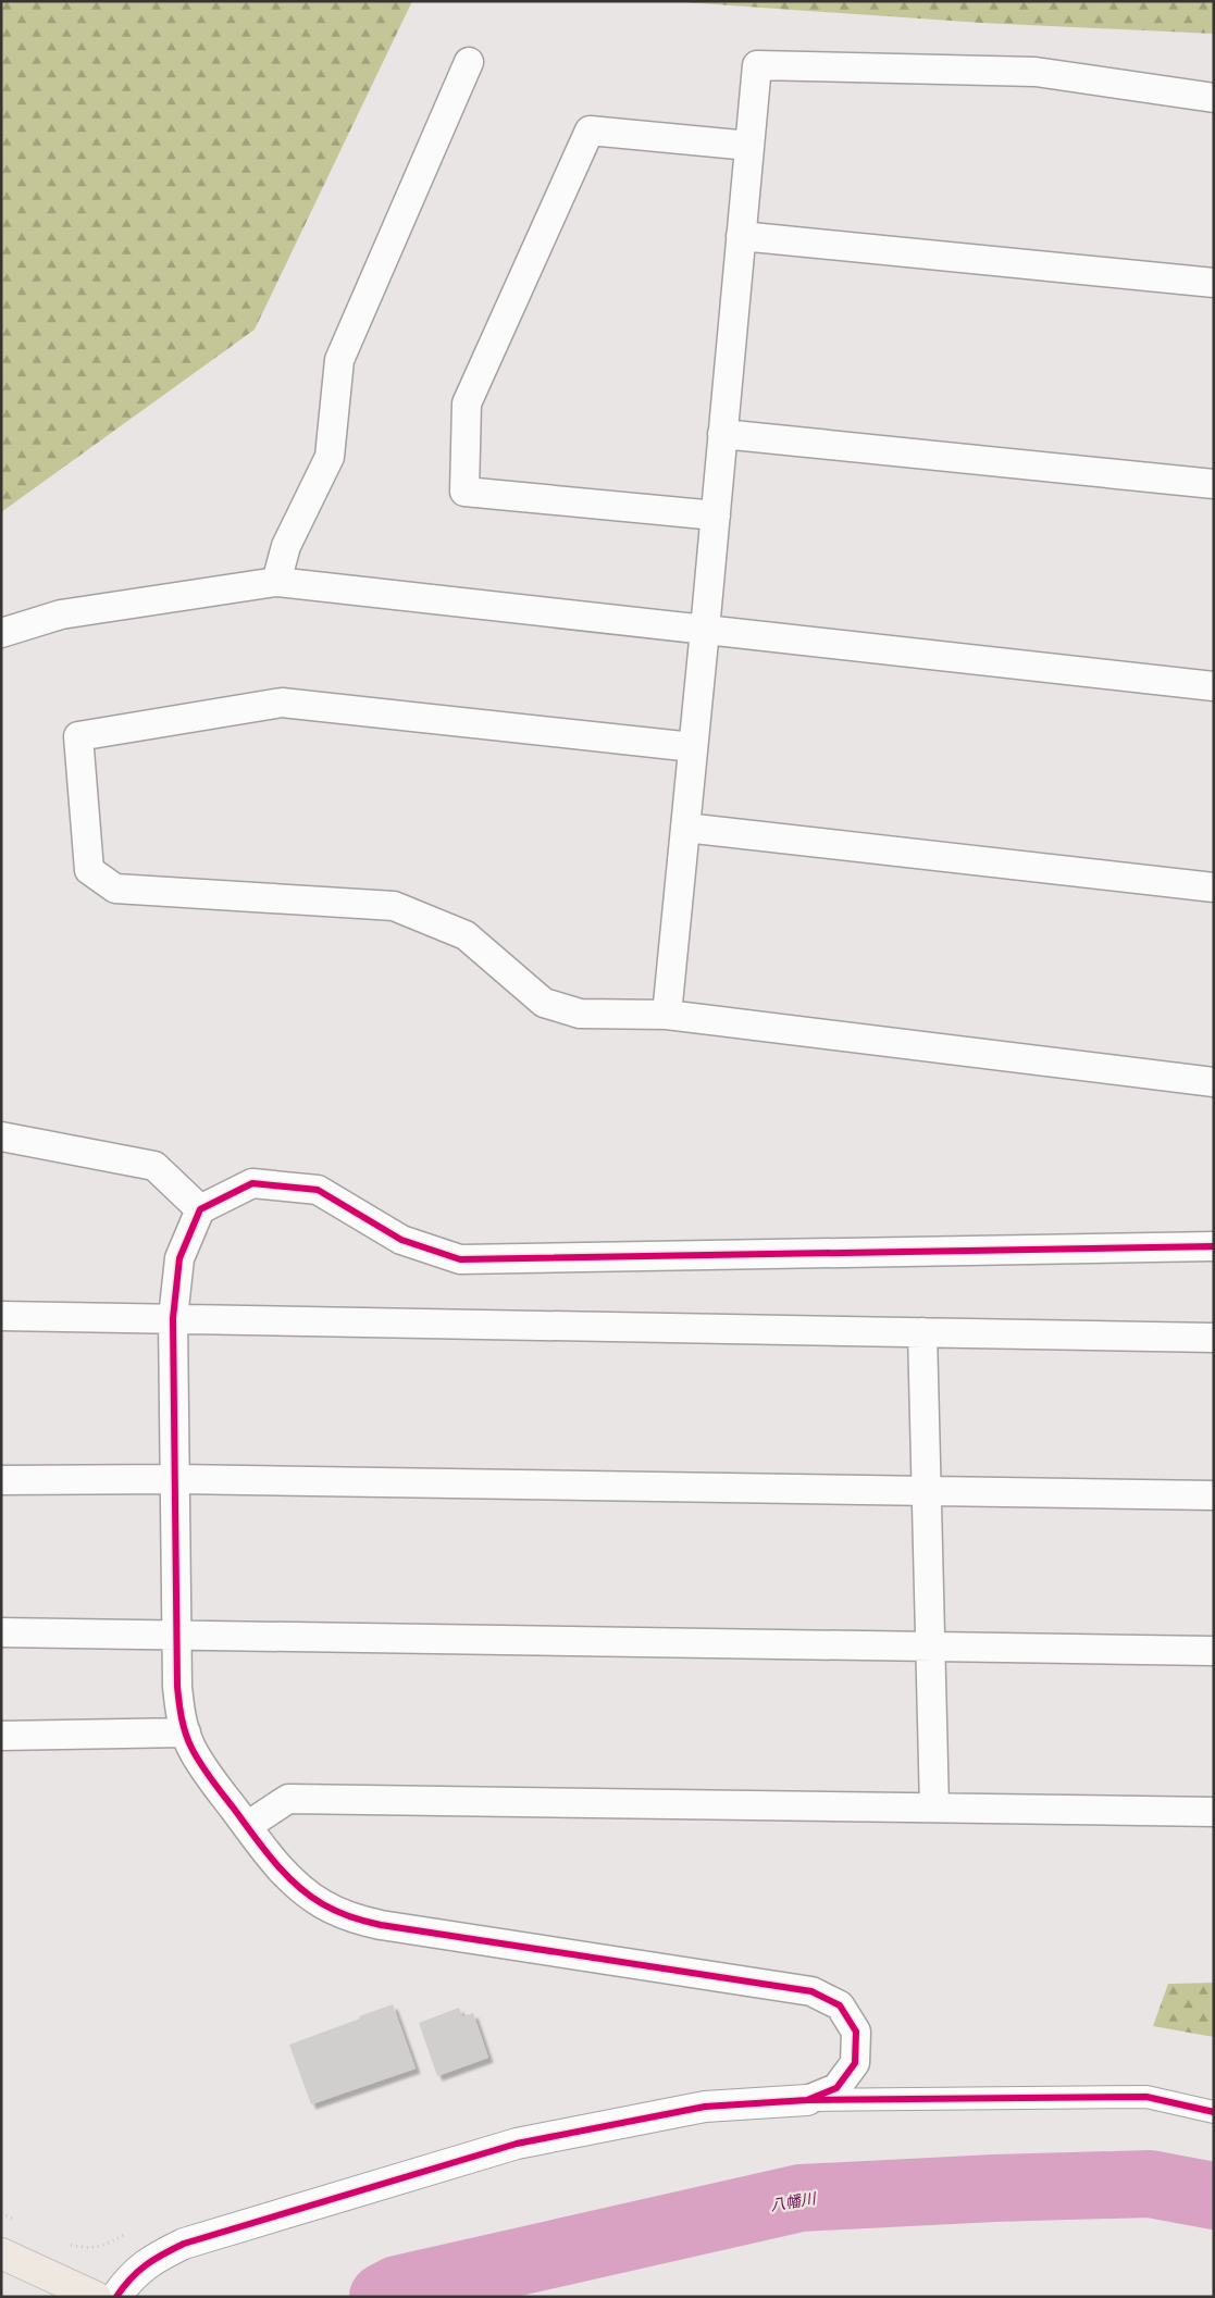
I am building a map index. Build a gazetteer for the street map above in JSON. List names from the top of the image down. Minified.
{"water":["八幡川"]}
